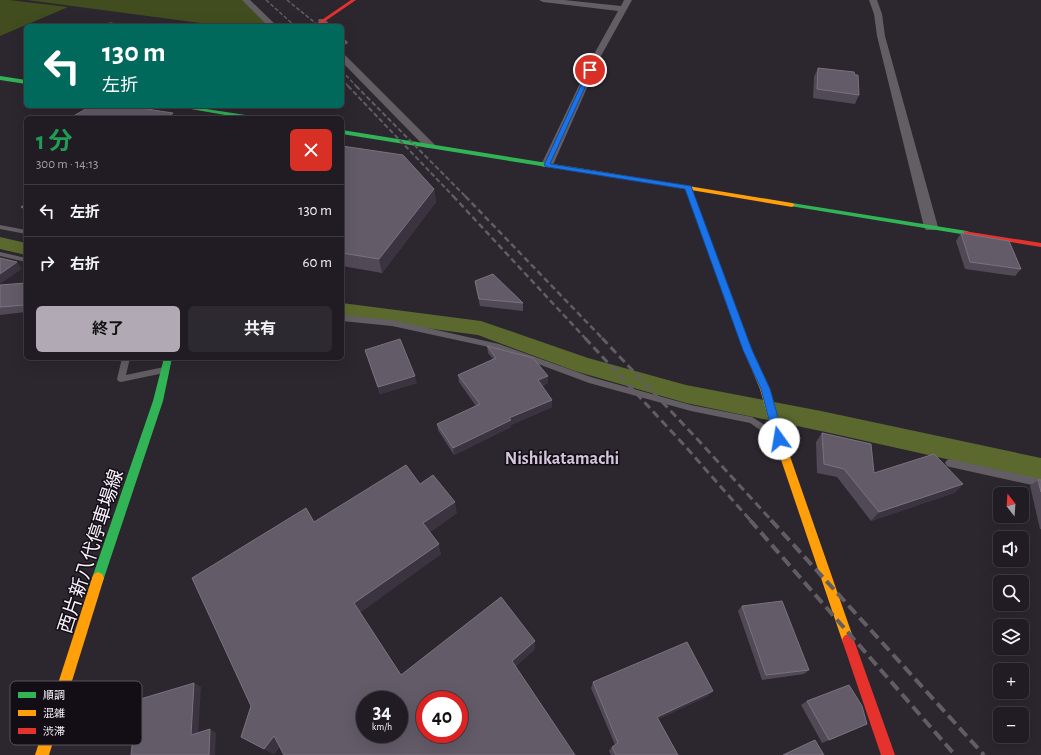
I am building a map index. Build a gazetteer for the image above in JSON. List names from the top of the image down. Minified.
{"streets":{"street":["西片新八代停車場線"]},"districts":["Nishikatamachi"],"legend":["順調","混雑","渋滞"],"north":"top","page":{"turn":["130 m","左折"],"heading":["1 分","300 m · 14:13"],"list":[{"name":"左折","value":"130 m"},{"name":"右折","value":"60 m"}],"buttons":["終了","共有"],"map_buttons":["+","−"],"speed":"34 km/h","limit":"40"}}
